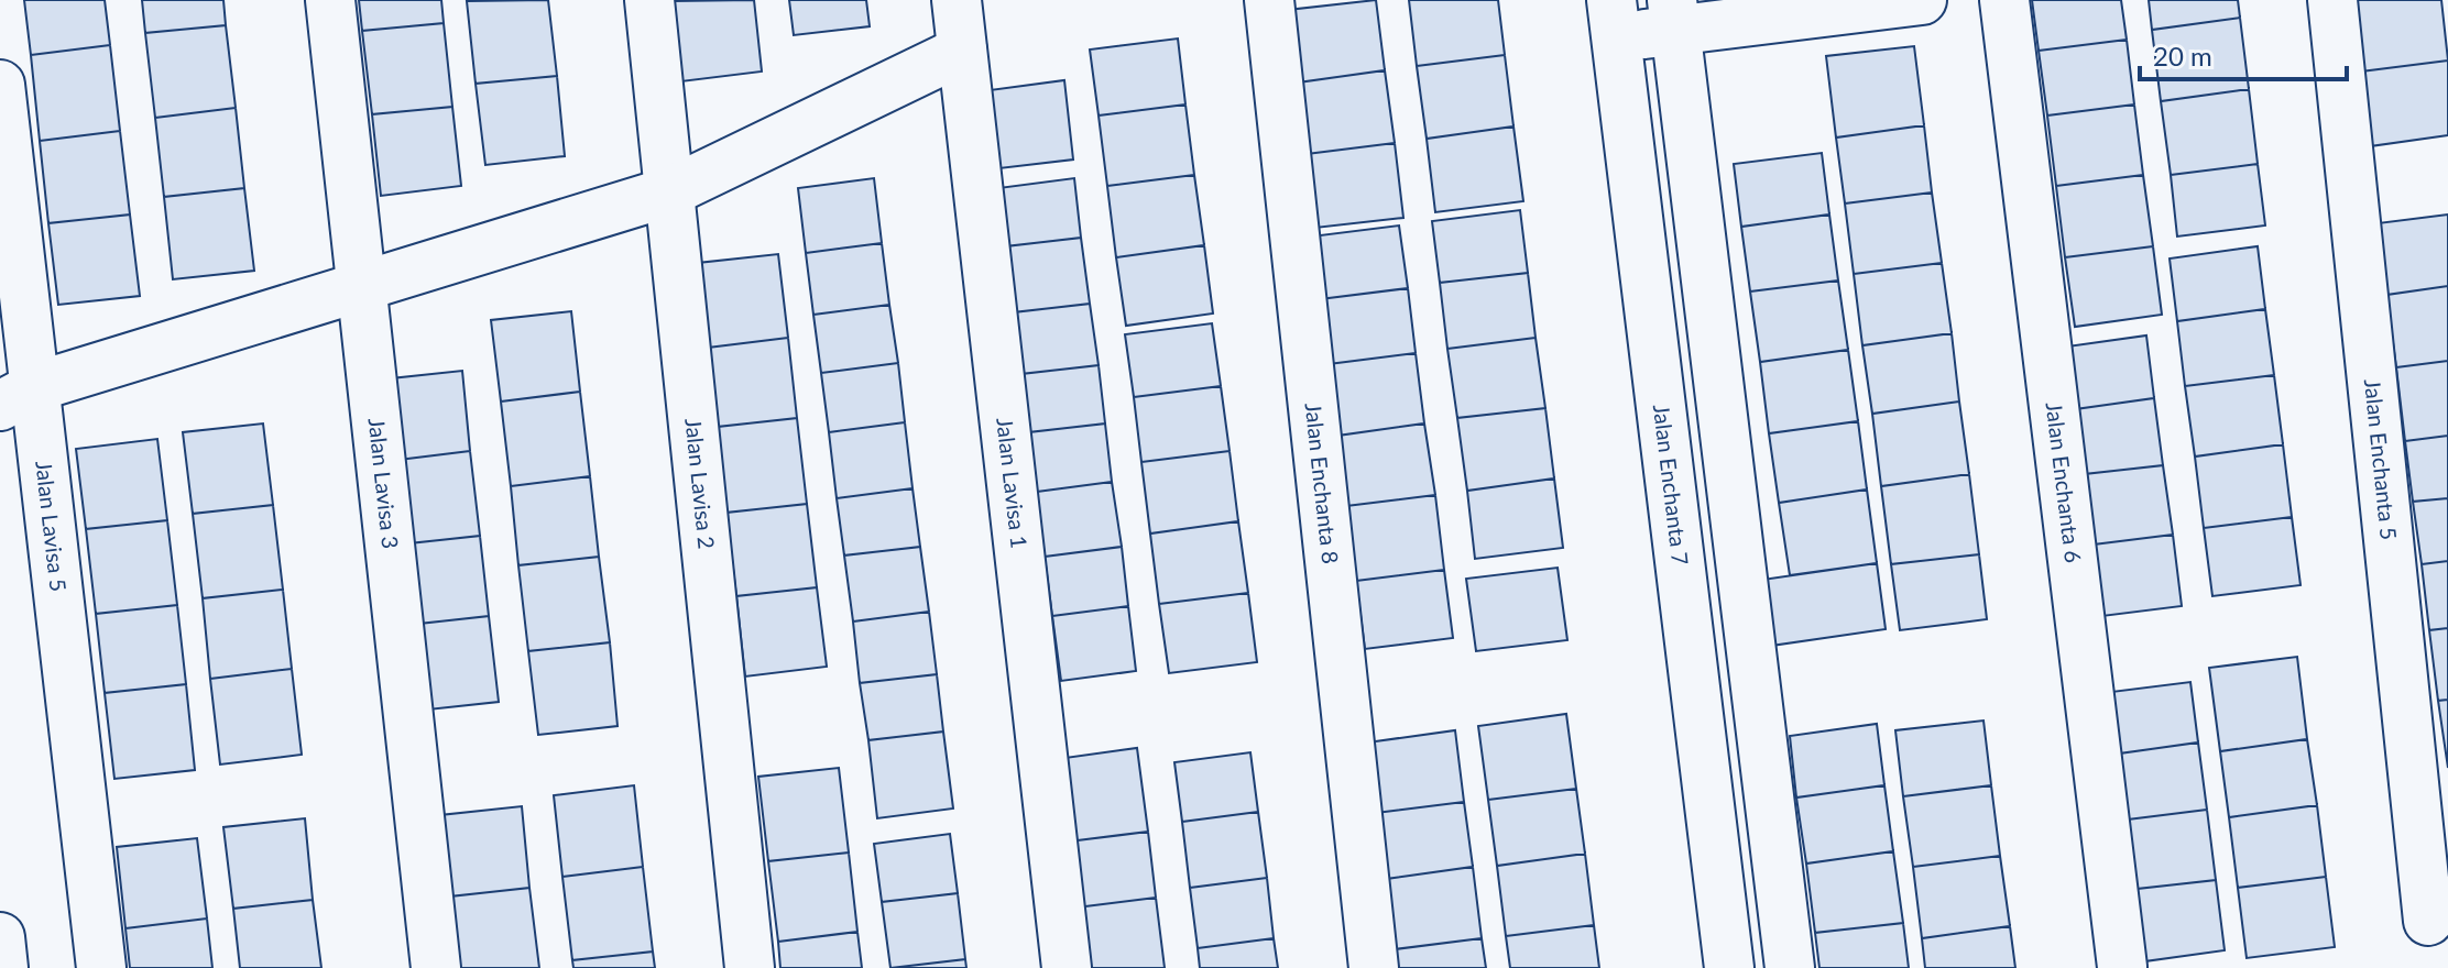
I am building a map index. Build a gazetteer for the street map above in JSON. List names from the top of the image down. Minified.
{"streets":{"street":["Jalan Enchanta 5","Jalan Enchanta 6","Jalan Lavisa 3","Jalan Lavisa 2","Jalan Lavisa 1","Jalan Enchanta 8","Jalan Enchanta 7","Jalan Lavisa 5"]},"scale_bar":"20 m"}
